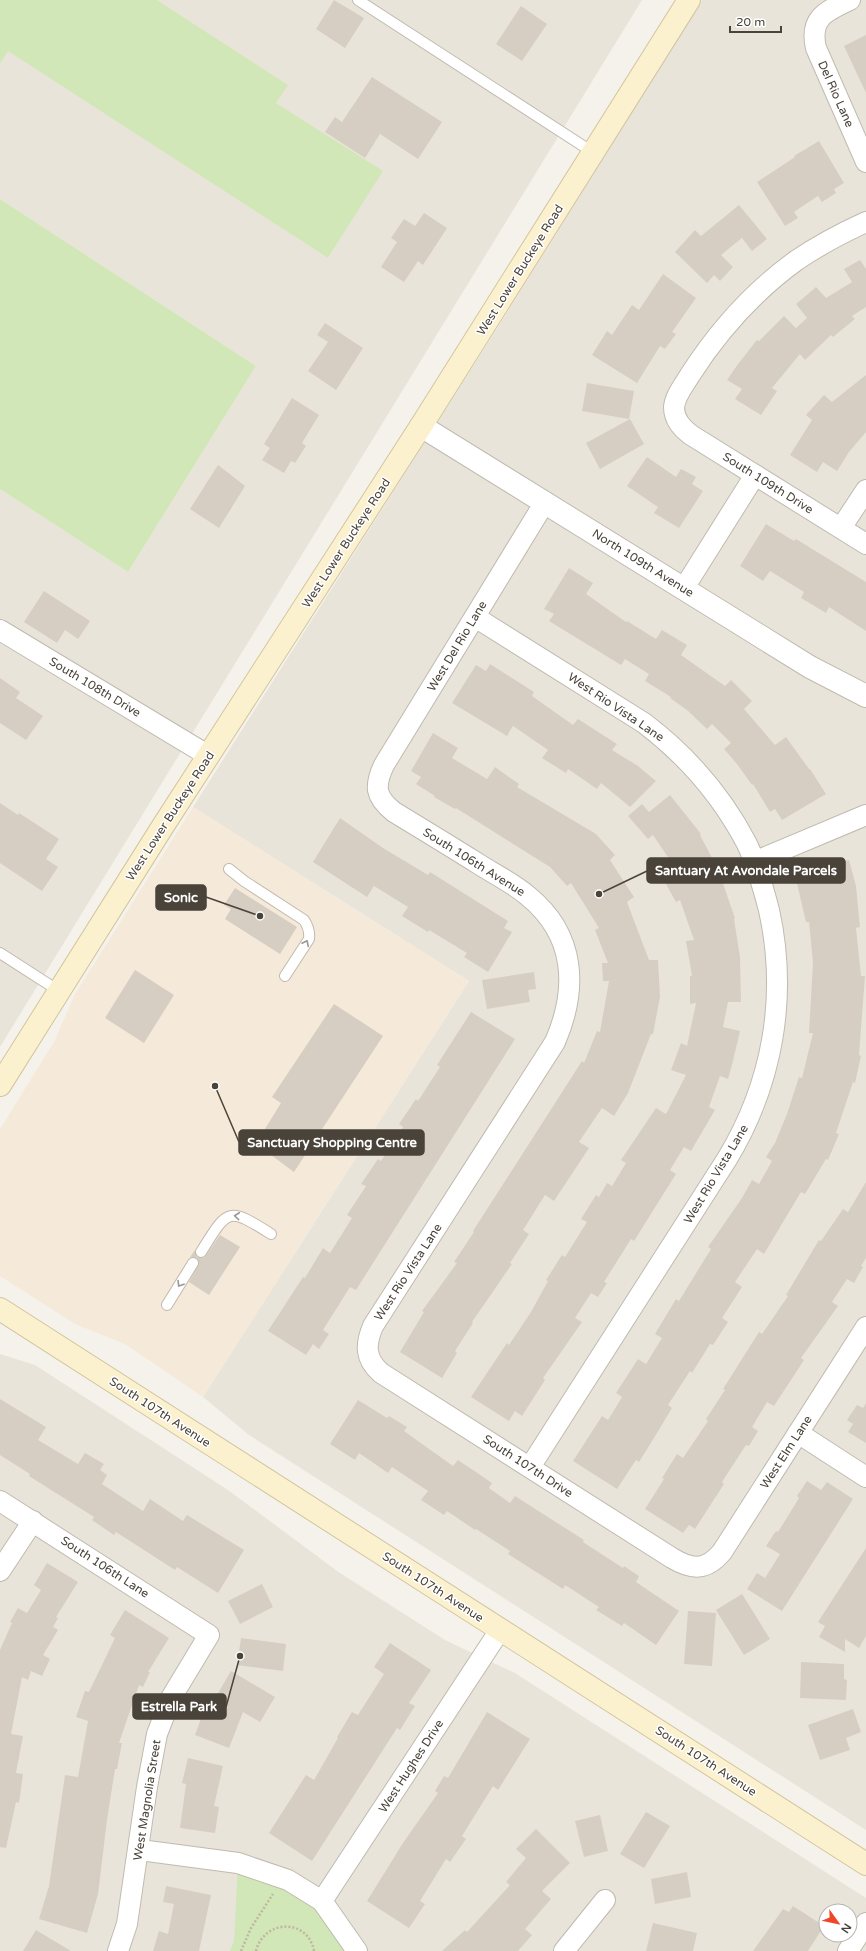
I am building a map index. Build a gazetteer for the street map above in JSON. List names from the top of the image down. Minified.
{"streets":{"main road":["West Lower Buckeye Road","South 107th Avenue"],"street":["Del Rio Lane","South 109th Drive","North 109th Avenue","West Del Rio Lane","South 108th Drive","West Rio Vista Lane","South 106th Avenue","West Elm Lane","South 107th Drive","South 106th Lane","West Hughes Drive","West Magnolia Street"]},"crossings":[["West Lower Buckeye Road","North 109th Avenue"],["West Lower Buckeye Road","South 108th Drive"],["North 109th Avenue","West Del Rio Lane"],["West Del Rio Lane","West Rio Vista Lane"],["West Del Rio Lane","South 106th Avenue"],["West Rio Vista Lane","South 106th Avenue"],["West Rio Vista Lane","South 107th Drive"],["South 107th Avenue","West Hughes Drive"],["West Elm Lane","South 107th Drive"],["South 106th Lane","West Magnolia Street"]],"places":["Santuary At Avondale Parcels","Sonic","Sanctuary Shopping Centre","Estrella Park"],"scale_bar":"20 m","north":"bottom right"}
